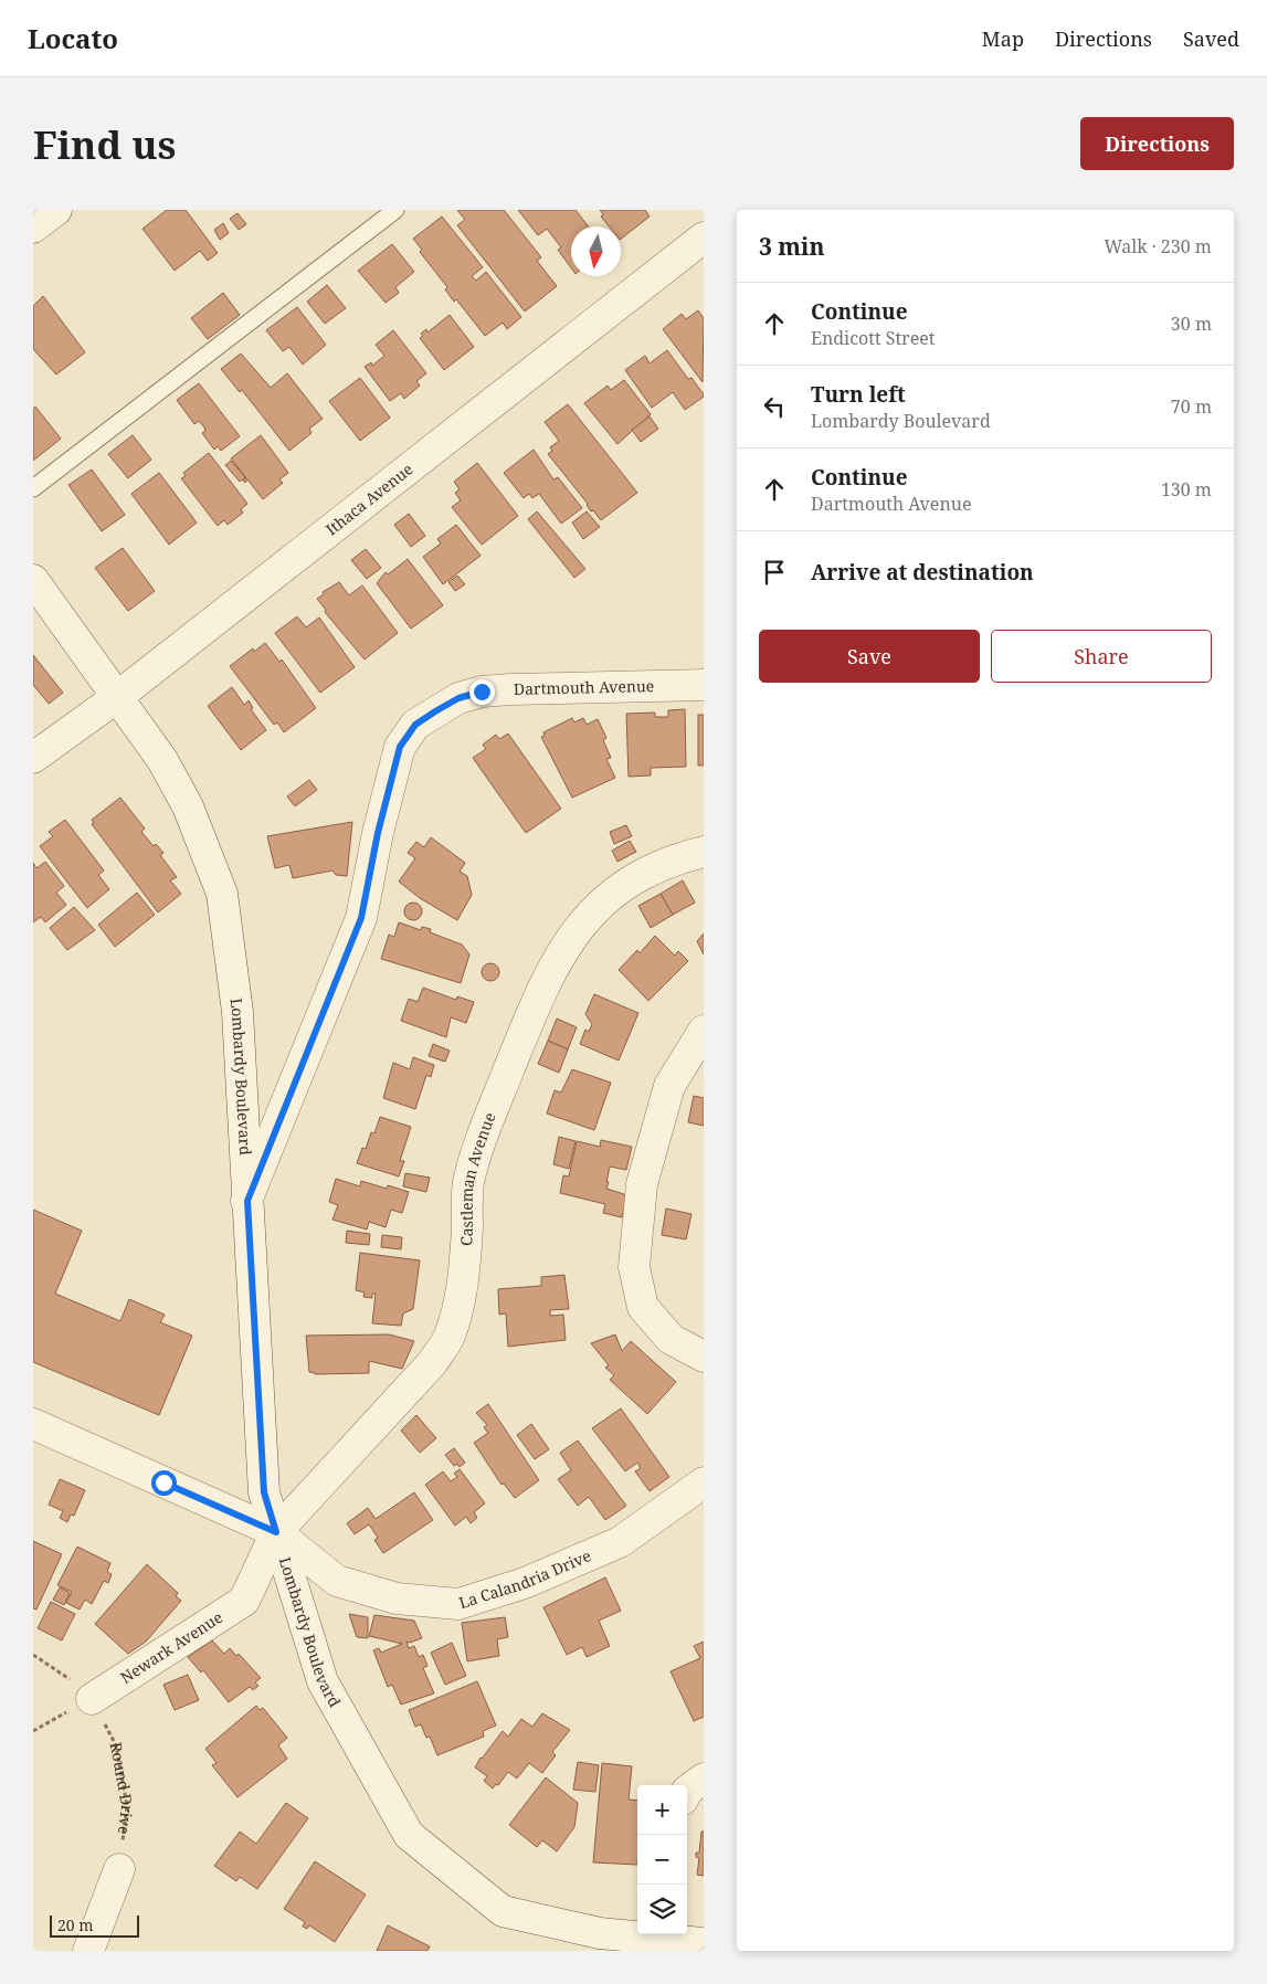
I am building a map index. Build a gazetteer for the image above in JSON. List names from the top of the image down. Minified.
{"streets":{"street":["Ithaca Avenue","Dartmouth Avenue","Lombardy Boulevard","Castleman Avenue","La Calandria Drive","Newark Avenue"],"path":["Round Drive"]},"crossings":[["Ithaca Avenue","Lombardy Boulevard"],["Dartmouth Avenue","Lombardy Boulevard"],["Lombardy Boulevard","Castleman Avenue"],["Lombardy Boulevard","La Calandria Drive"],["Lombardy Boulevard","Newark Avenue"],["Castleman Avenue","La Calandria Drive"],["Castleman Avenue","Newark Avenue"],["La Calandria Drive","Newark Avenue"],["Newark Avenue","Round Drive"]],"scale_bar":"20 m","north":"bottom","page":{"header":"Locato","nav":["Map","Directions","Saved"],"buttons":["Directions",["Save","Share"]],"title":"Find us","heading":["3 min","Walk · 230 m"],"list":[["Continue","Endicott Street","30 m"],["Turn left","Lombardy Boulevard","70 m"],["Continue","Dartmouth Avenue","130 m"],"Arrive at destination"],"map_buttons":["+","−"],"scale":"20 m"}}
